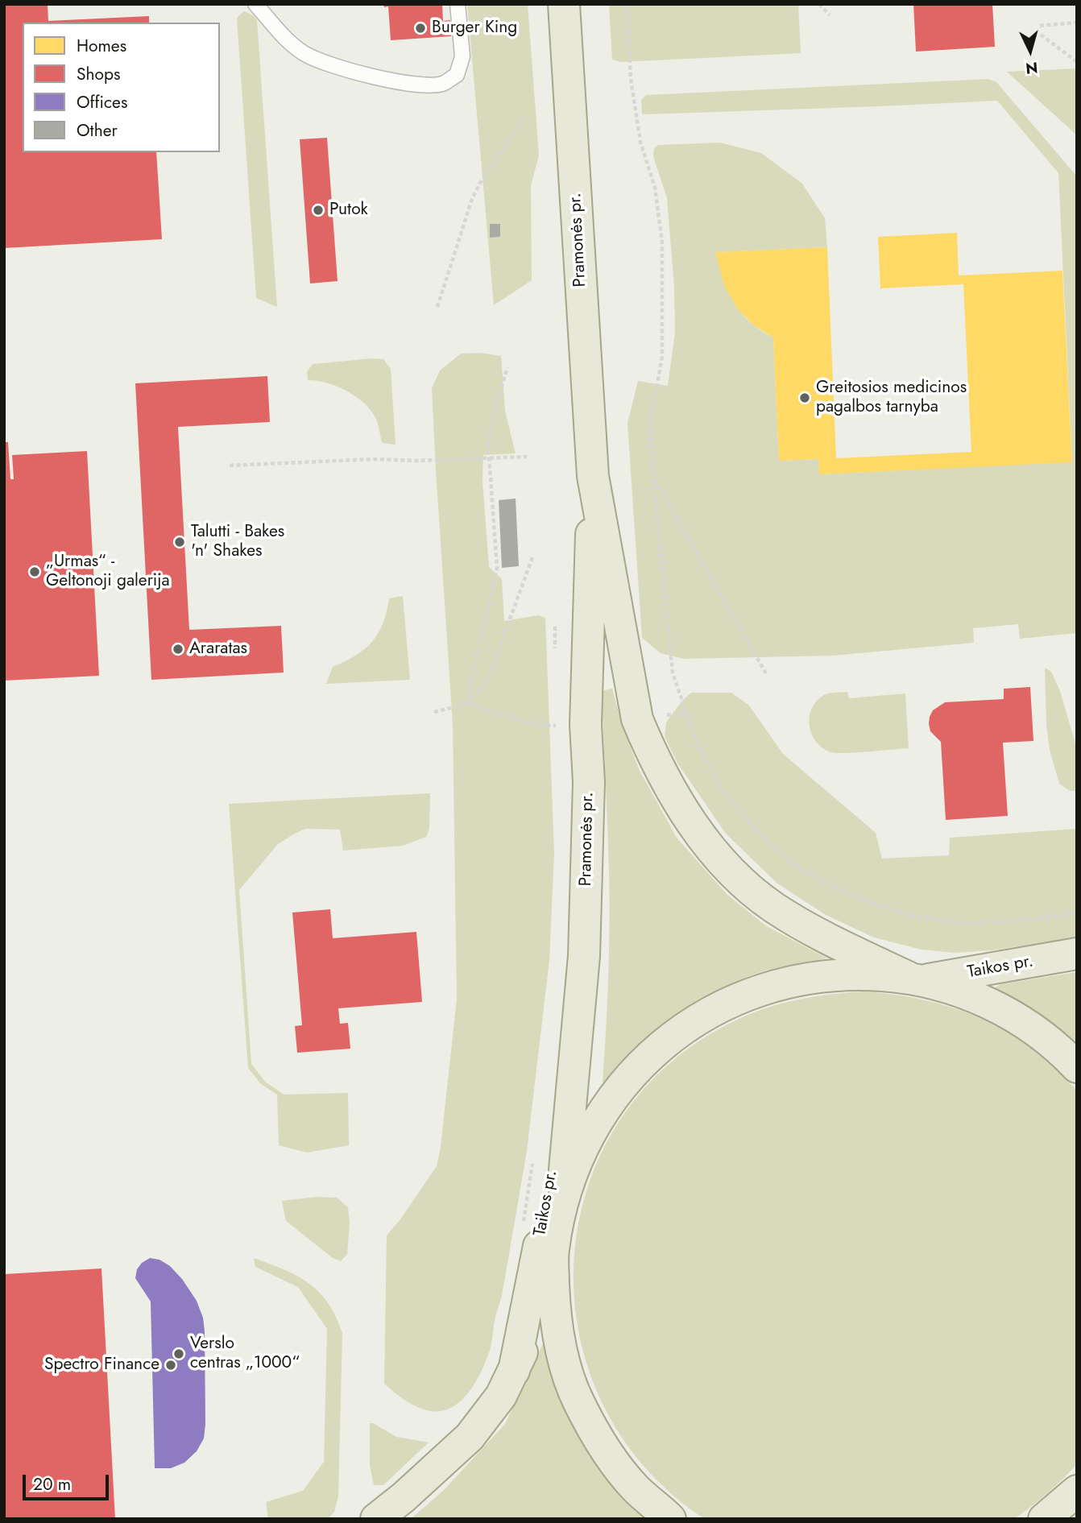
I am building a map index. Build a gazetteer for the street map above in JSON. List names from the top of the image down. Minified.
{"streets":{"main road":["Pramonės pr.","Taikos pr."]},"crossings":[["Pramonės pr.","Taikos pr."]],"places":["Burger King","Putok","Greitosios medicinos pagalbos tarnyba","Talutti - Bakes 'n' Shakes","„Urmas“ - Geltonoji galerija","Araratas","Verslo centras „1000“","Spectro Finance"],"legend":["Homes","Shops","Offices","Other"],"scale_bar":"20 m","north":"bottom"}
